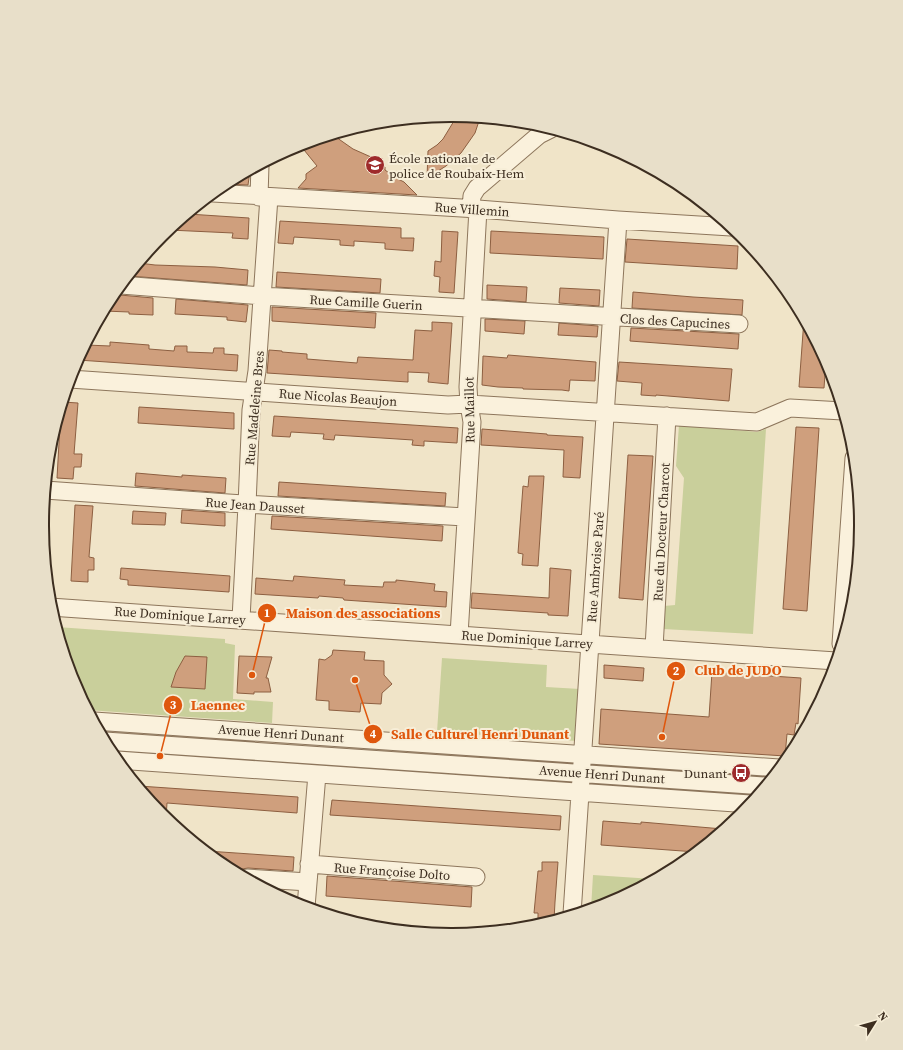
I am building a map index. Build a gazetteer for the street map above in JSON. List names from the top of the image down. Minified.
{"streets":{"street":["Rue Villemin","Rue Camille Guerin","Clos des Capucines","Rue Nicolas Beaujon","Rue Madeleine Bres","Rue Maillot","Rue Jean Dausset","Rue du Docteur Charcot","Rue Ambroise Paré","Rue Dominique Larrey","Avenue Henri Dunant","Rue Françoise Dolto"]},"crossings":[["Rue Villemin","Rue Madeleine Bres"],["Rue Villemin","Rue Maillot"],["Rue Villemin","Rue Ambroise Paré"],["Rue Camille Guerin","Clos des Capucines"],["Rue Camille Guerin","Rue Madeleine Bres"],["Rue Camille Guerin","Rue Maillot"],["Rue Camille Guerin","Rue Ambroise Paré"],["Clos des Capucines","Rue Ambroise Paré"],["Rue Nicolas Beaujon","Rue Madeleine Bres"],["Rue Nicolas Beaujon","Rue Maillot"],["Rue Nicolas Beaujon","Rue Ambroise Paré"],["Rue Madeleine Bres","Rue Jean Dausset"],["Rue Madeleine Bres","Rue Dominique Larrey"],["Rue Maillot","Rue Jean Dausset"],["Rue Maillot","Rue Dominique Larrey"],["Rue du Docteur Charcot","Rue Dominique Larrey"],["Rue Ambroise Paré","Rue Dominique Larrey"],["Rue Ambroise Paré","Avenue Henri Dunant"]],"places":{"school or university":["École nationale de police de Roubaix-Hem"],"other":["Maison des associations","Salle Culturel Henri Dunant","Club de JUDO","Laennec"],"bus stop":["Dunant"]},"north":"top right"}
